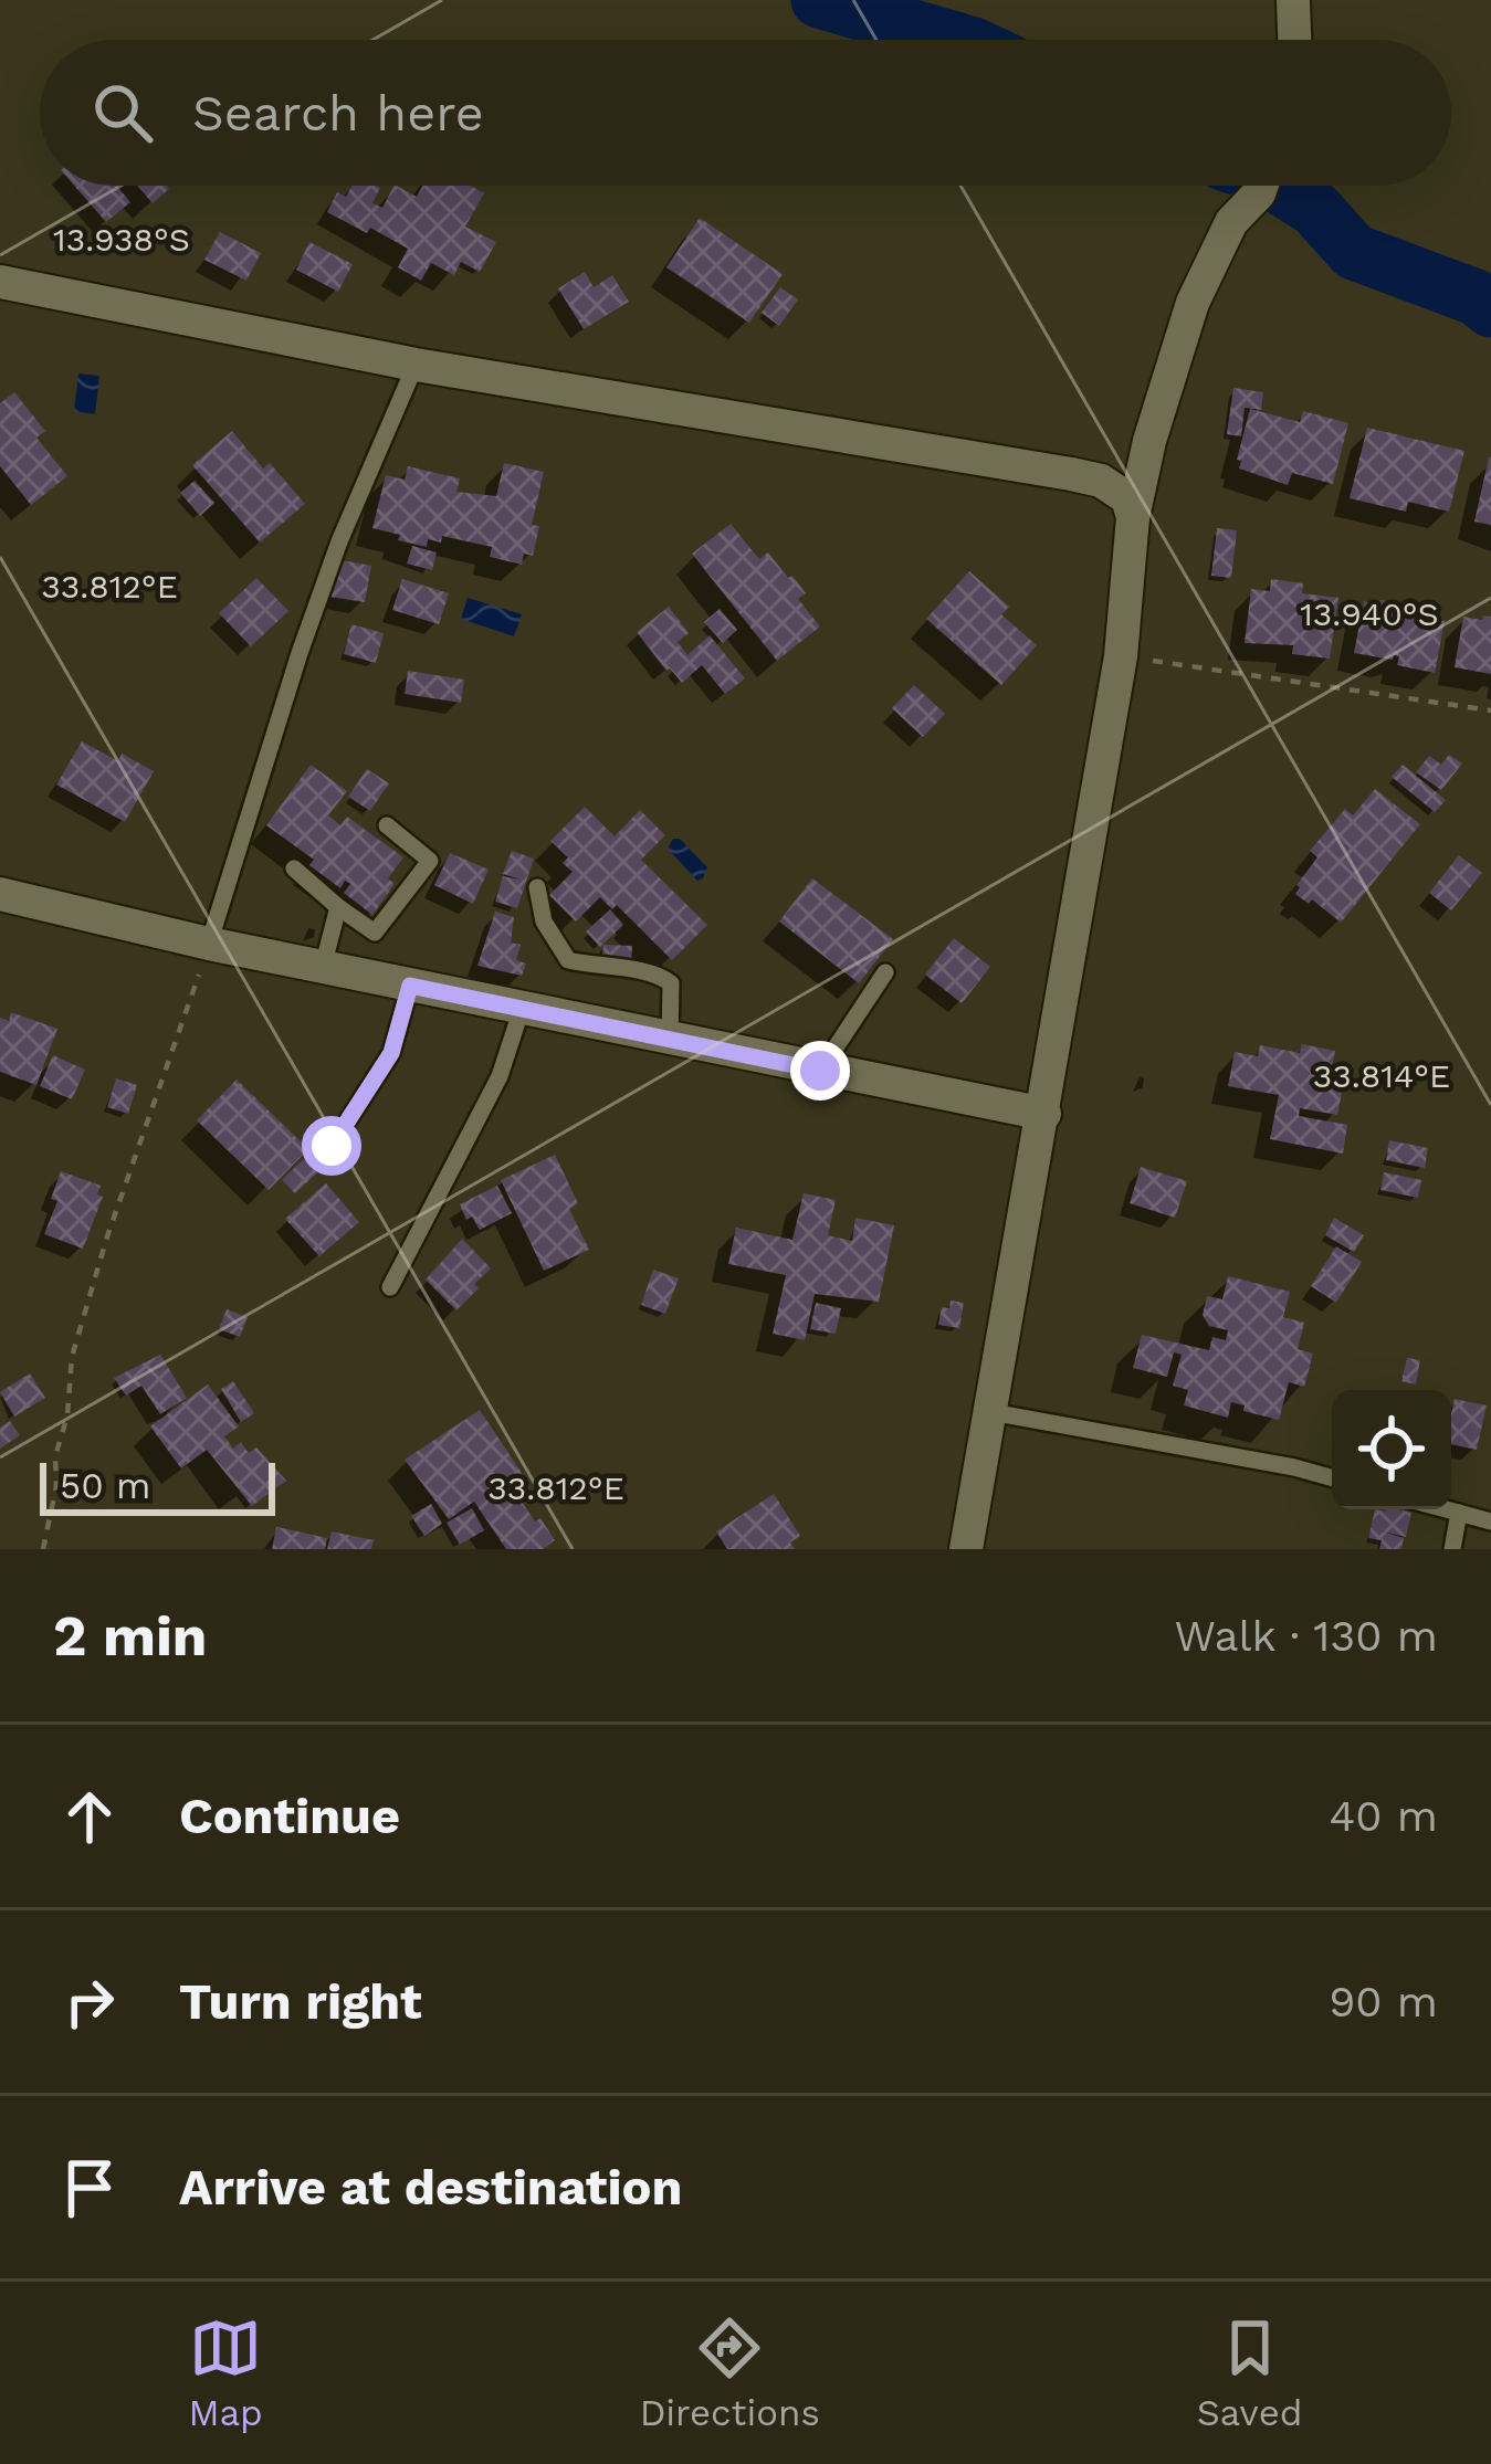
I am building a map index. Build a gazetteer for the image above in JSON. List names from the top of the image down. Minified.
{"scale_bar":"50 m","page":{"search":"Search here","scale":"50 m","heading":["2 min","Walk · 130 m"],"list":[["Continue","40 m"],["Turn right","90 m"],"Arrive at destination"],"nav":["Map","Directions","Saved"]},"coordinates":["13.938°S","33.812°E","13.940°S","33.814°E"]}
